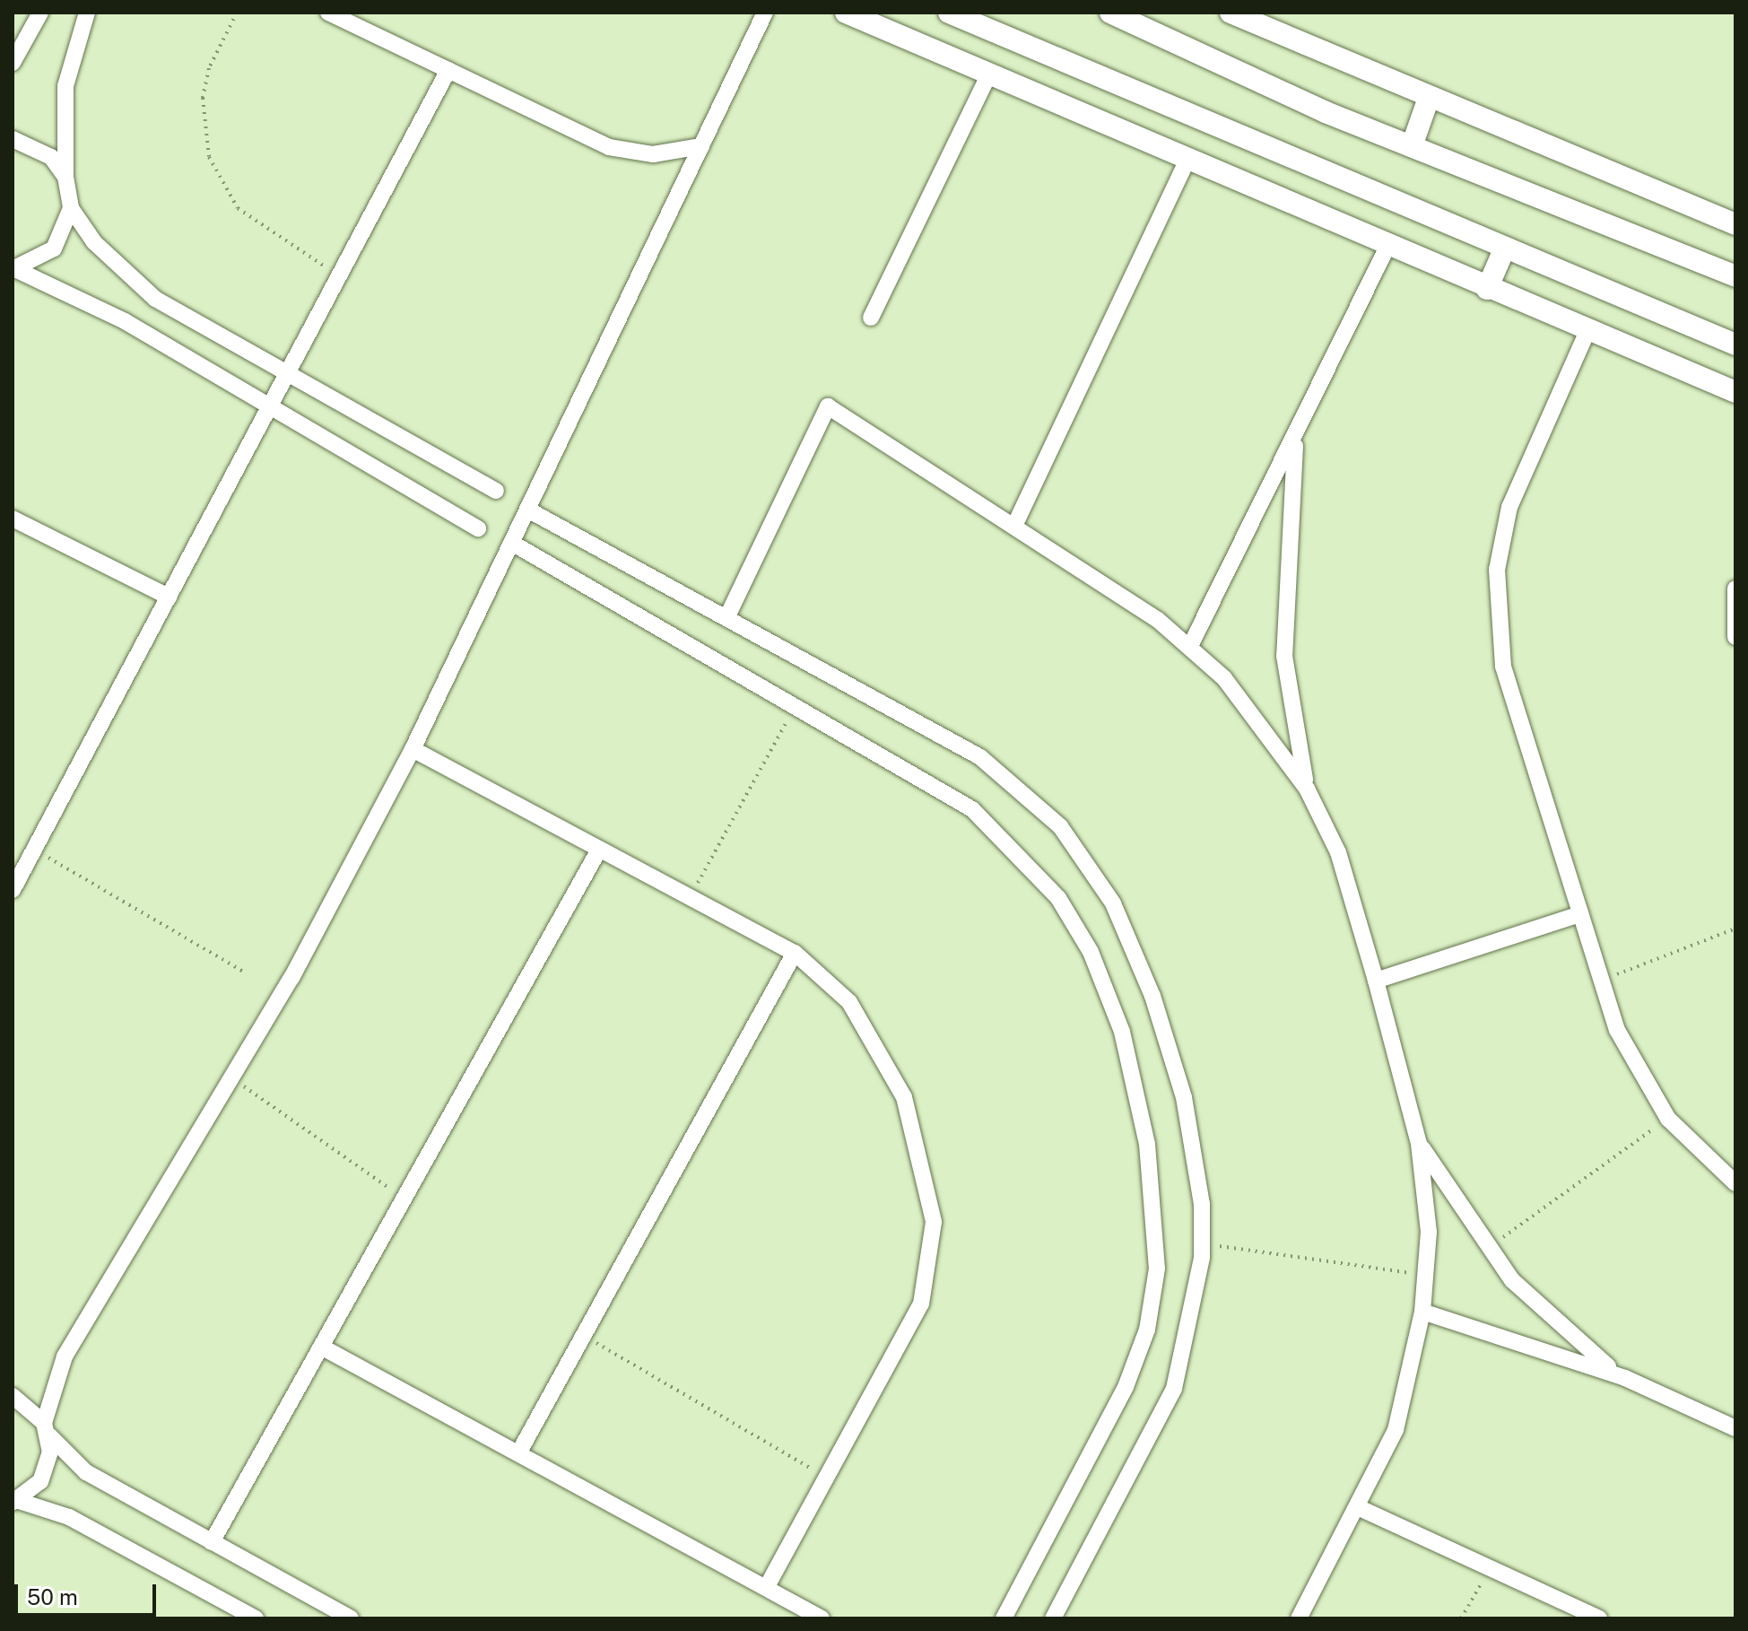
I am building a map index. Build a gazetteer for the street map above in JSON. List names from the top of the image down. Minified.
{"scale_bar":"50 m"}
